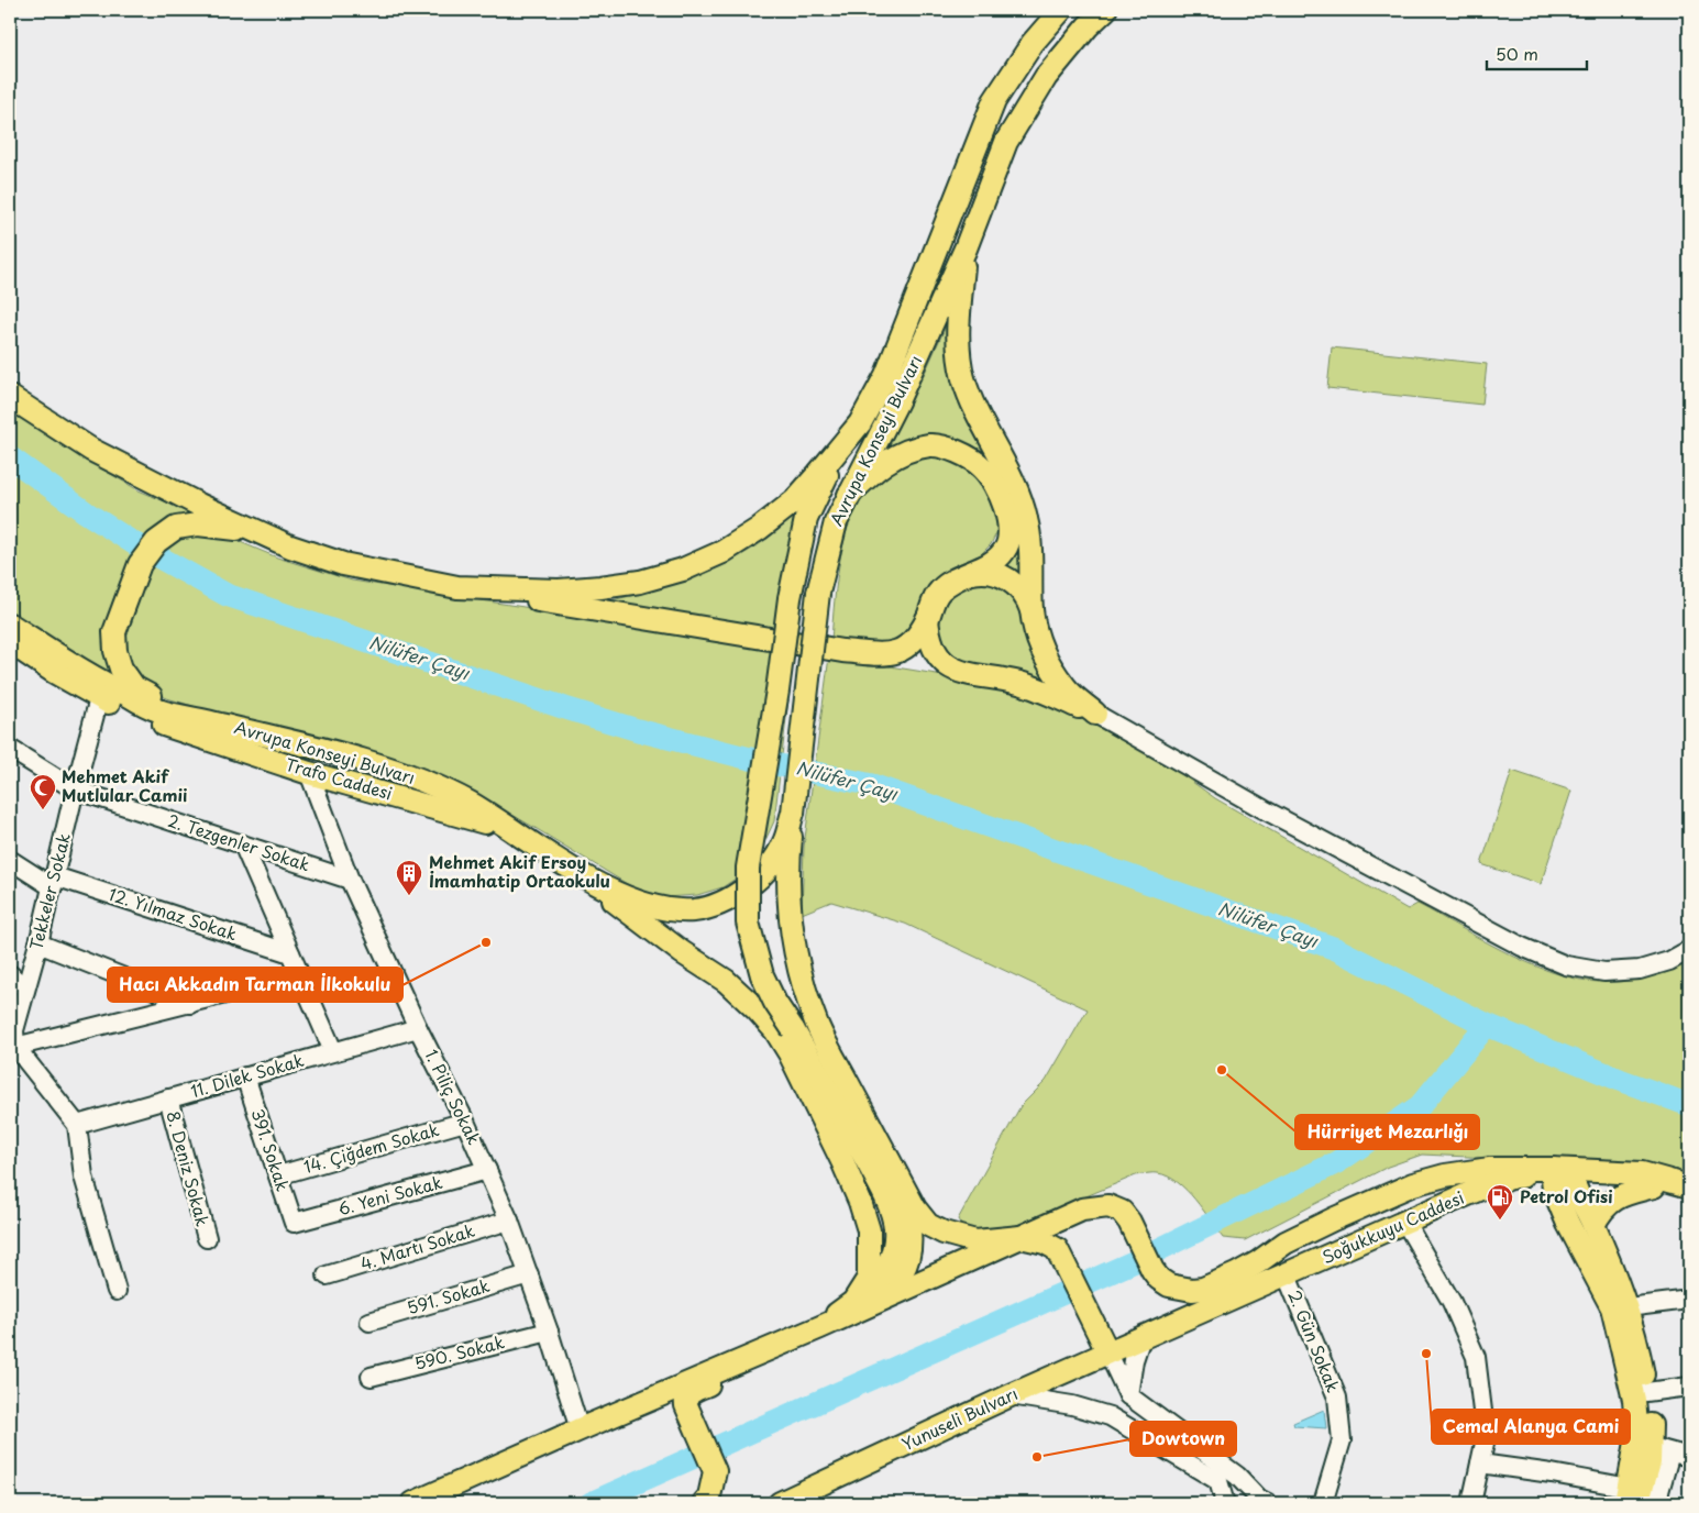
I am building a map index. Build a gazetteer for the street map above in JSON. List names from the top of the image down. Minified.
{"streets":{"main road":["Avrupa Konseyi Bulvarı","Trafo Caddesi","Soğukkuyu Caddesi","Yunuseli Bulvarı"],"street":["2. Tezgenler Sokak","Tekkeler Sokak","12. Yılmaz Sokak","11. Dilek Sokak","1. Piliç Sokak","14. Çiğdem Sokak","391. Sokak","8. Deniz Sokak","6. Yeni Sokak","4. Martı Sokak","591. Sokak","2. Gün Sokak","590. Sokak"]},"crossings":[["Avrupa Konseyi Bulvarı","Trafo Caddesi"],["Trafo Caddesi","Tekkeler Sokak"],["Trafo Caddesi","1. Piliç Sokak"],["2. Tezgenler Sokak","Tekkeler Sokak"],["2. Tezgenler Sokak","1. Piliç Sokak"],["Tekkeler Sokak","12. Yılmaz Sokak"],["11. Dilek Sokak","1. Piliç Sokak"],["11. Dilek Sokak","391. Sokak"],["11. Dilek Sokak","8. Deniz Sokak"],["1. Piliç Sokak","14. Çiğdem Sokak"],["1. Piliç Sokak","6. Yeni Sokak"],["1. Piliç Sokak","4. Martı Sokak"],["1. Piliç Sokak","591. Sokak"],["1. Piliç Sokak","590. Sokak"],["14. Çiğdem Sokak","391. Sokak"],["391. Sokak","6. Yeni Sokak"],["Soğukkuyu Caddesi","2. Gün Sokak"],["Soğukkuyu Caddesi","Yunuseli Bulvarı"]],"water":["Nilüfer Çayı"],"places":{"mosque":["Mehmet Akif Mutlular Camii"],"building":["Mehmet Akif Ersoy İmamhatip Ortaokulu"],"other":["Hacı Akkadın Tarman İlkokulu","Hürriyet Mezarlığı","Cemal Alanya Cami","Dowtown"],"fuel station":["Petrol Ofisi"]},"scale_bar":"50 m"}
